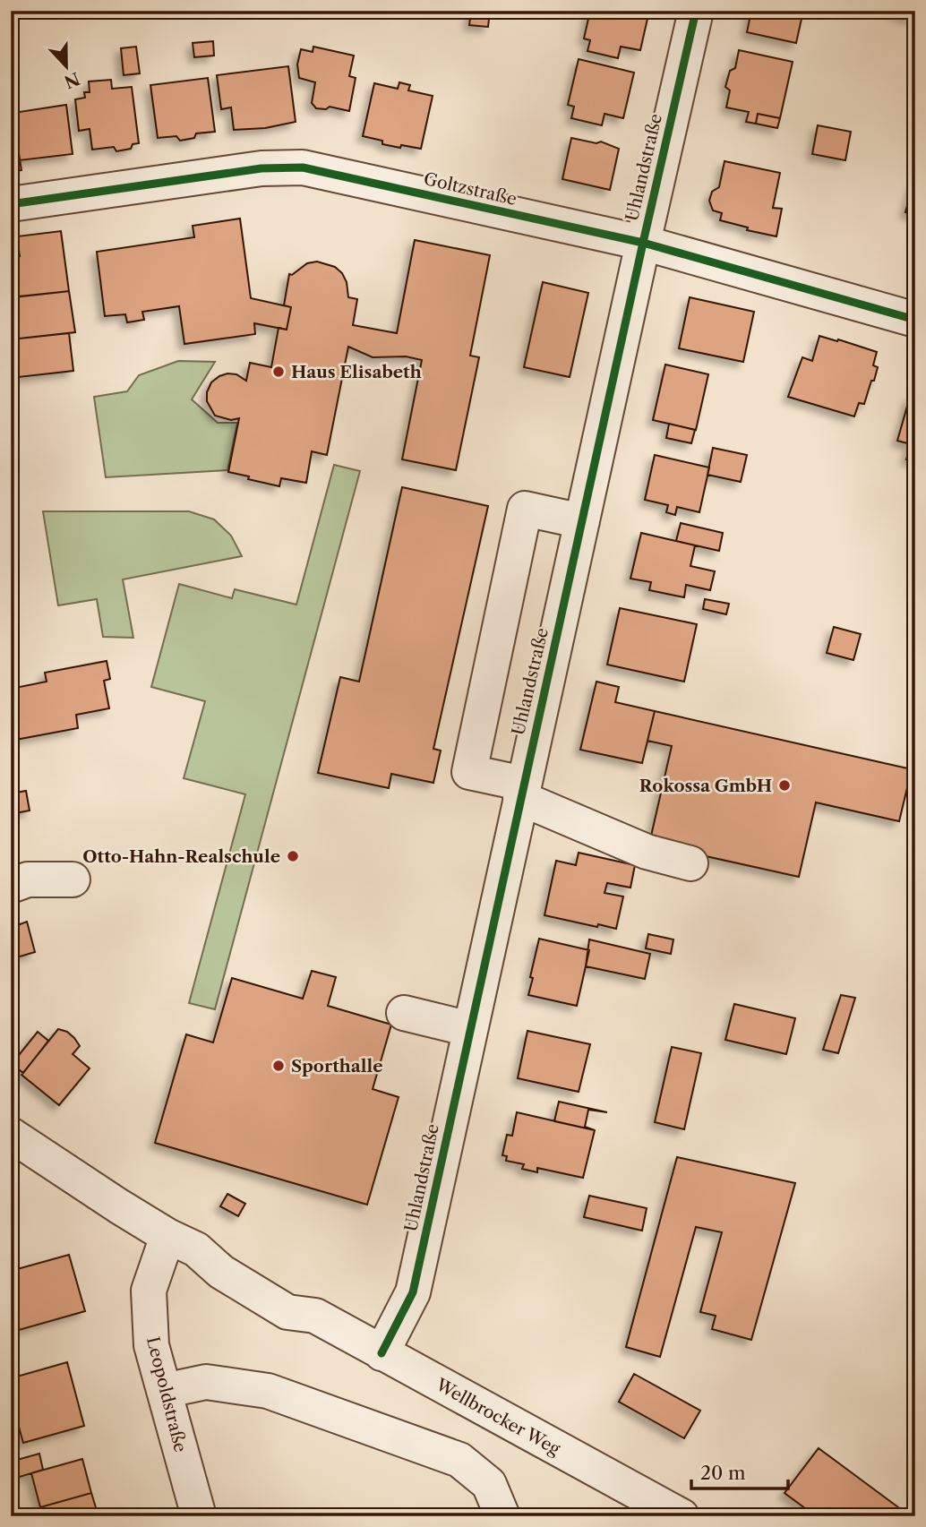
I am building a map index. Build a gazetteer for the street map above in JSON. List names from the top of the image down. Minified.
{"streets":{"street":["Uhlandstraße","Goltzstraße","Leopoldstraße","Wellbrocker Weg"]},"crossings":[["Uhlandstraße","Goltzstraße"],["Uhlandstraße","Wellbrocker Weg"],["Leopoldstraße","Wellbrocker Weg"]],"places":["Haus Elisabeth","Rokossa GmbH","Otto-Hahn-Realschule","Sporthalle"],"scale_bar":"20 m","north":"bottom"}
